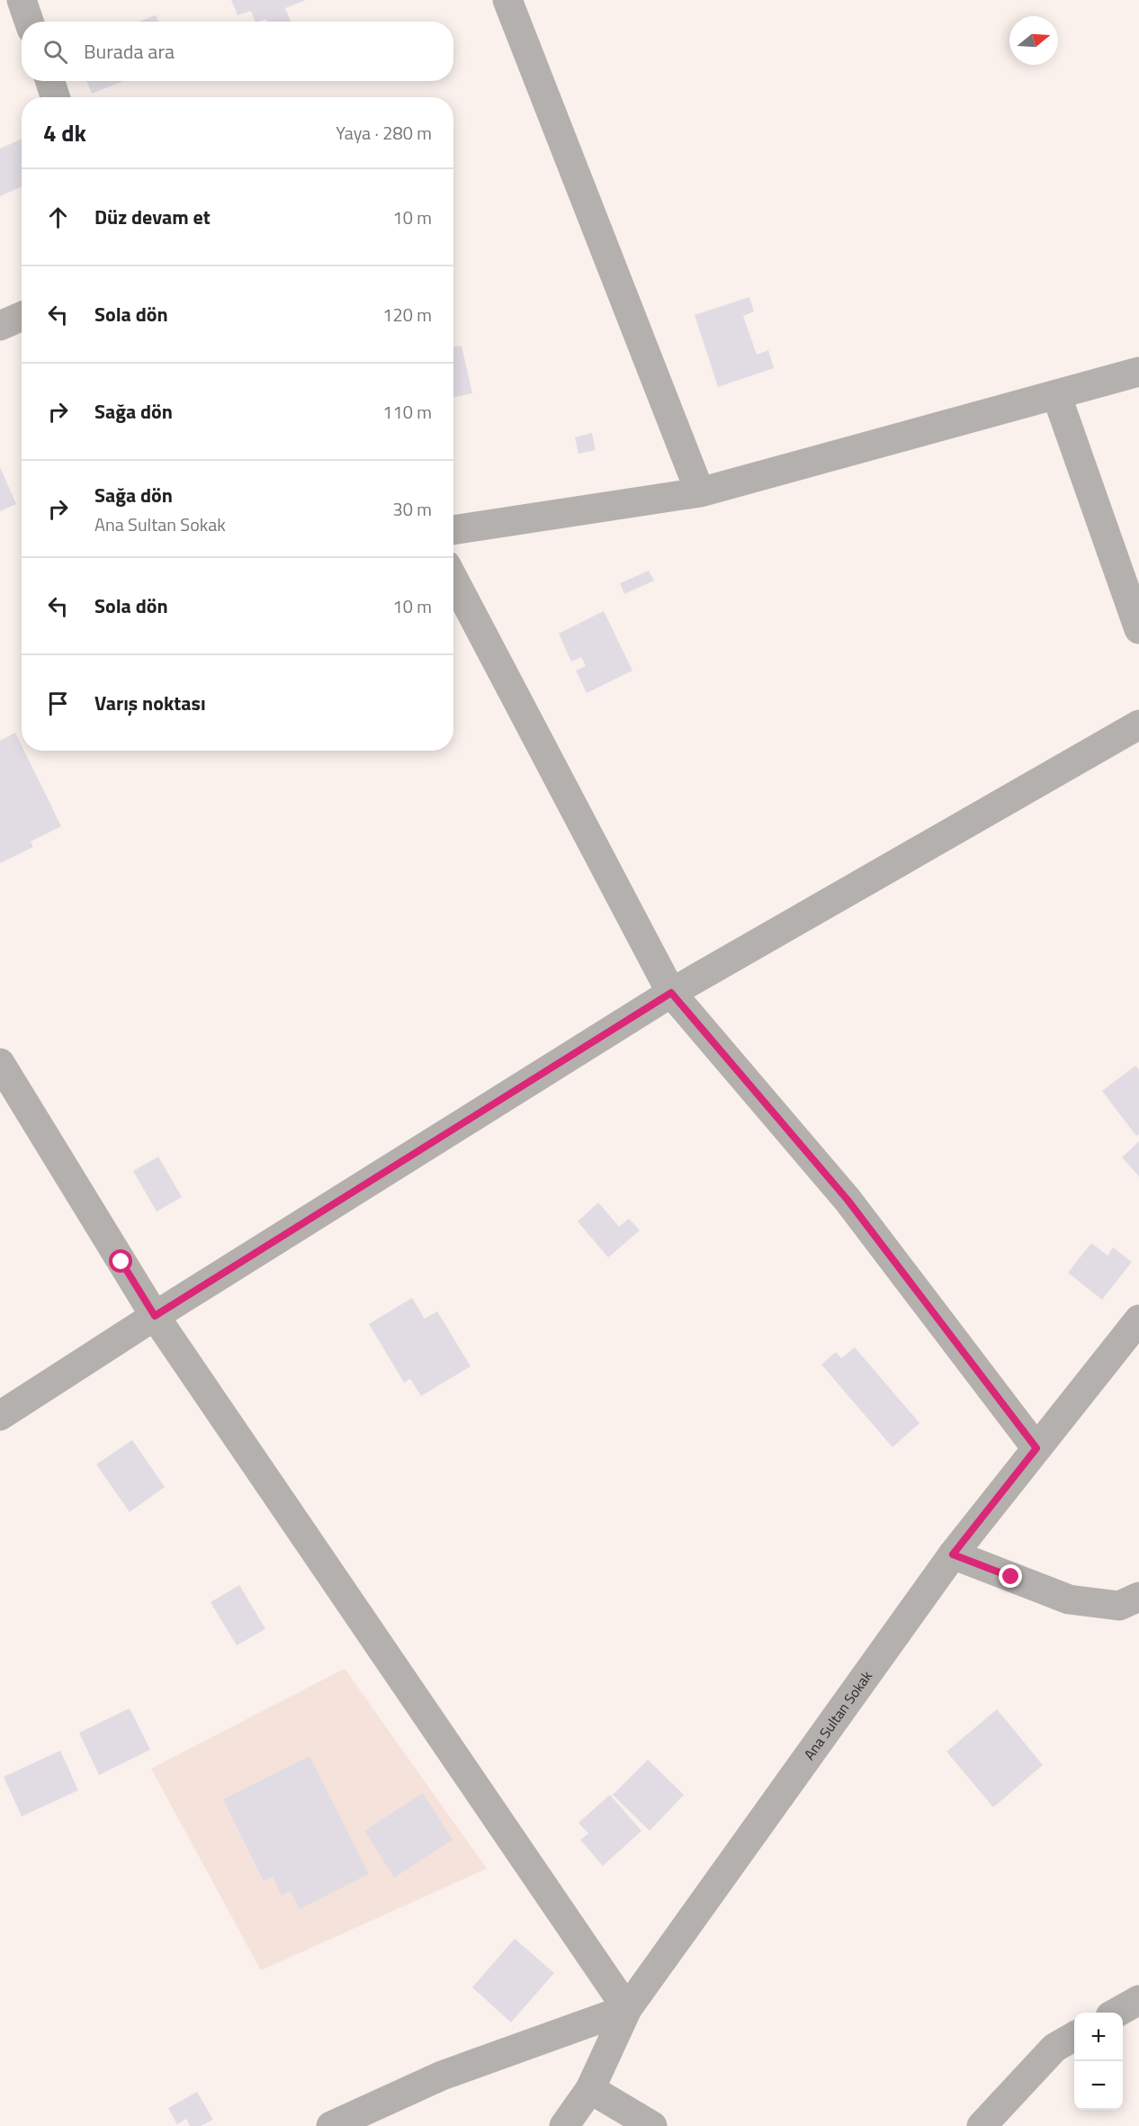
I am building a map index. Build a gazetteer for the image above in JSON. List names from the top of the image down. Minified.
{"streets":{"street":["Ana Sultan Sokak"]},"north":"right","page":{"search":"Burada ara","heading":["4 dk","Yaya · 280 m"],"list":[["Düz devam et","10 m"],["Sola dön","120 m"],["Sağa dön","110 m"],["Sağa dön","Ana Sultan Sokak","30 m"],["Sola dön","10 m"],"Varış noktası"],"map_buttons":["+","−"]}}
